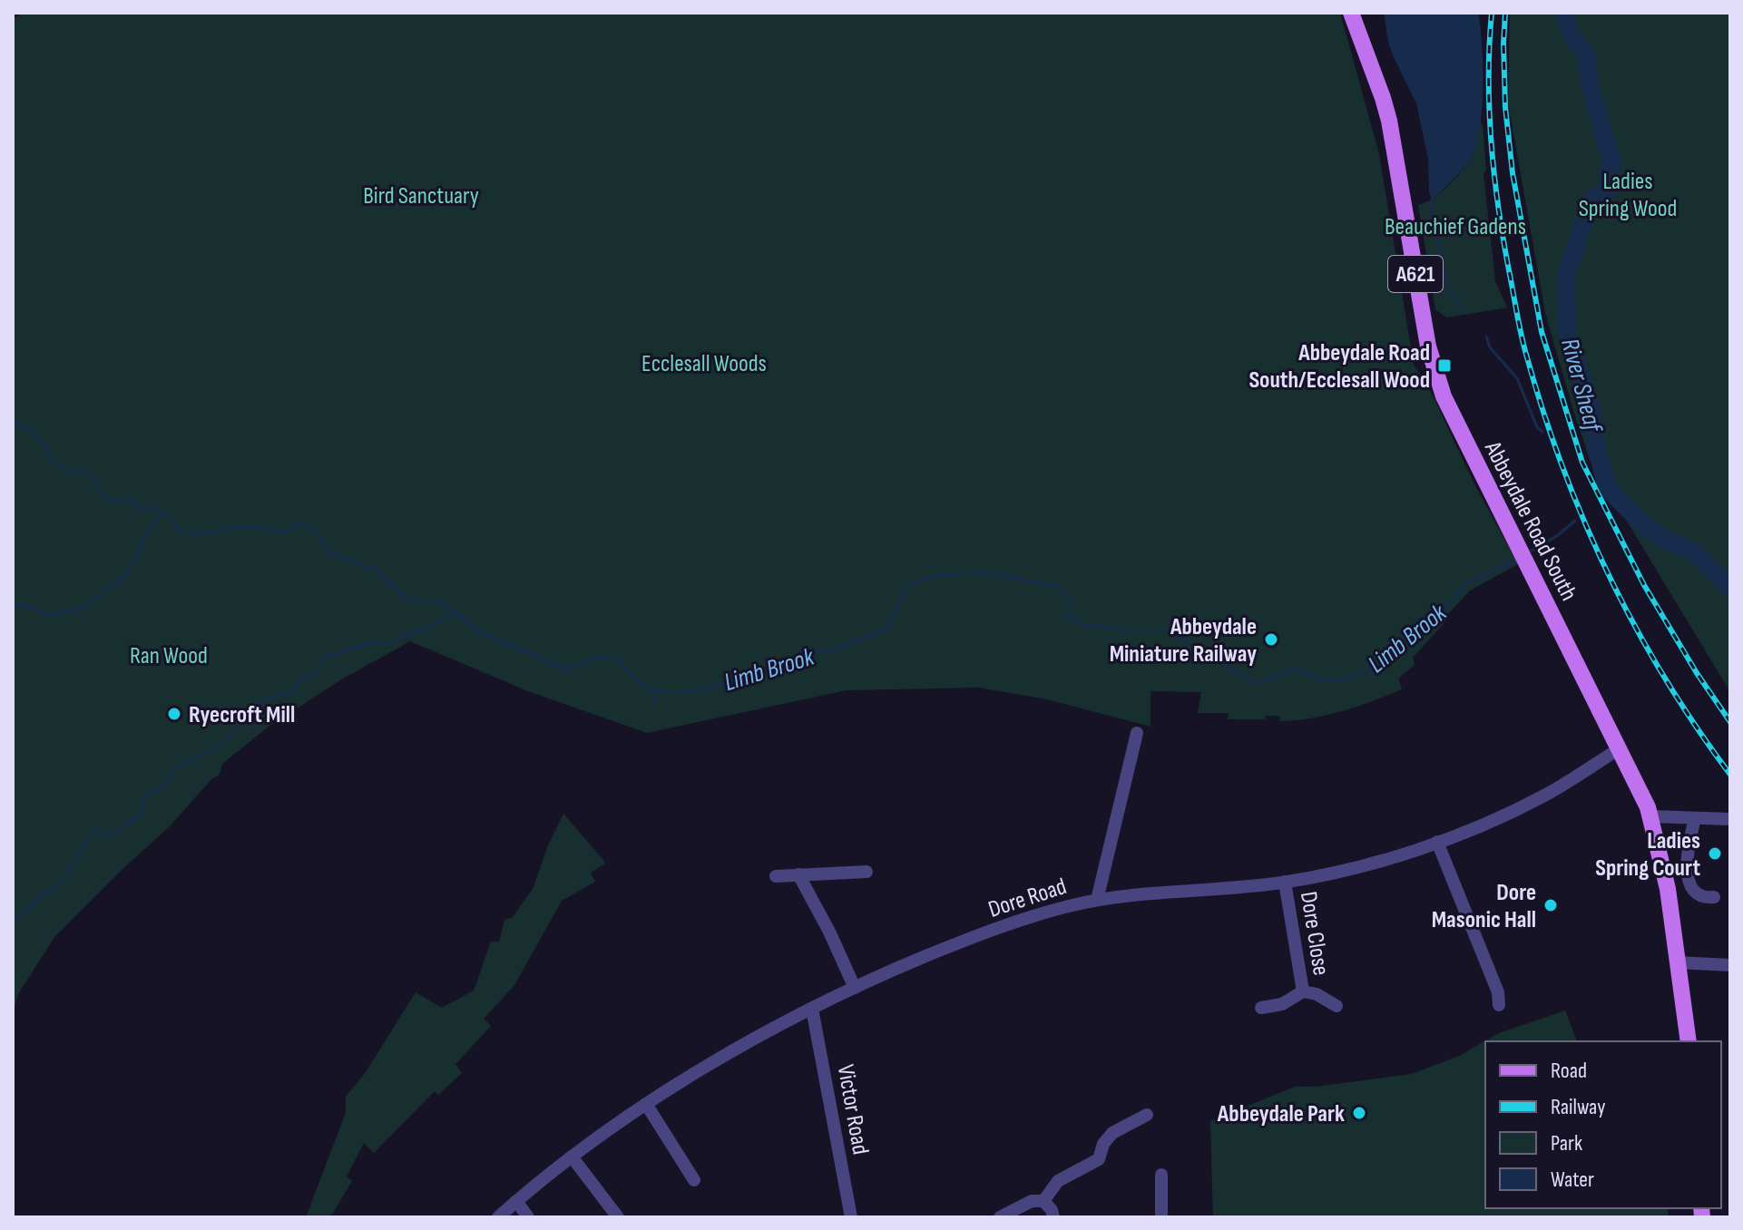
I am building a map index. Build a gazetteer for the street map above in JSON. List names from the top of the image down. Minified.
{"streets":{"main road":["A621","Abbeydale Road South"],"street":["Dore Road","Dore Close","Victor Road"]},"crossings":[["Abbeydale Road South","Dore Road"],["Dore Road","Dore Close"],["Dore Road","Victor Road"]],"water":["River Sheaf","Limb Brook"],"parks":["Ladies Spring Wood","Bird Sanctuary","Beauchief Gadens","Ecclesall Woods","Ran Wood"],"places":{"transit":["Abbeydale Road South/Ecclesall Wood"],"other":["Abbeydale Miniature Railway","Ryecroft Mill","Ladies Spring Court","Dore Masonic Hall","Abbeydale Park"]},"legend":["Road","Railway","Park","Water"]}
